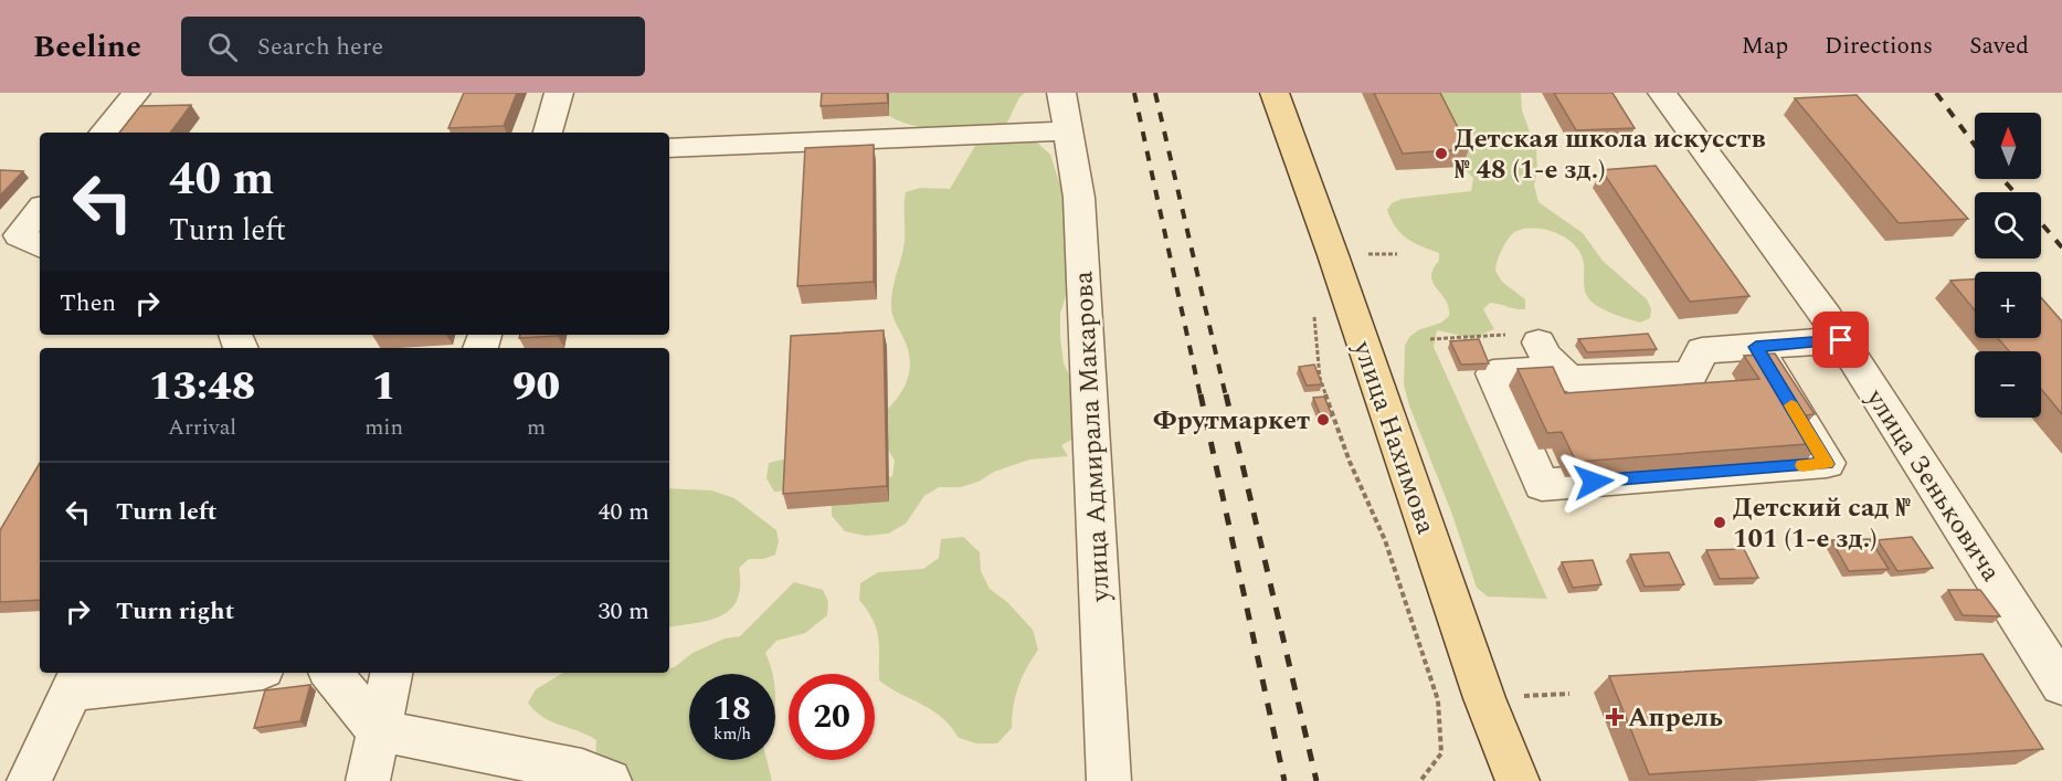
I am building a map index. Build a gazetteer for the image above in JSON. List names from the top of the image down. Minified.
{"streets":{"main road":["улица Нахимова"],"street":["улица Адмирала Макарова","улица Зеньковича"]},"places":{"other":["Детская школа искусств № 48 (1-е зд.)","Фрутмаркет","Детский сад № 101 (1-е зд.)"],"health":["Апрель"]},"north":"top","page":{"header":"Beeline","search":"Search here","nav":["Map","Directions","Saved"],"map_buttons":["+","−"],"turn":["40 m","Turn left"],"then":"Then","eta":["13:48","Arrival","1","min","90","m"],"list":[{"name":"Turn left","value":"40 m"},{"name":"Turn right","value":"30 m"}],"speed":"18 km/h","limit":"20"}}
